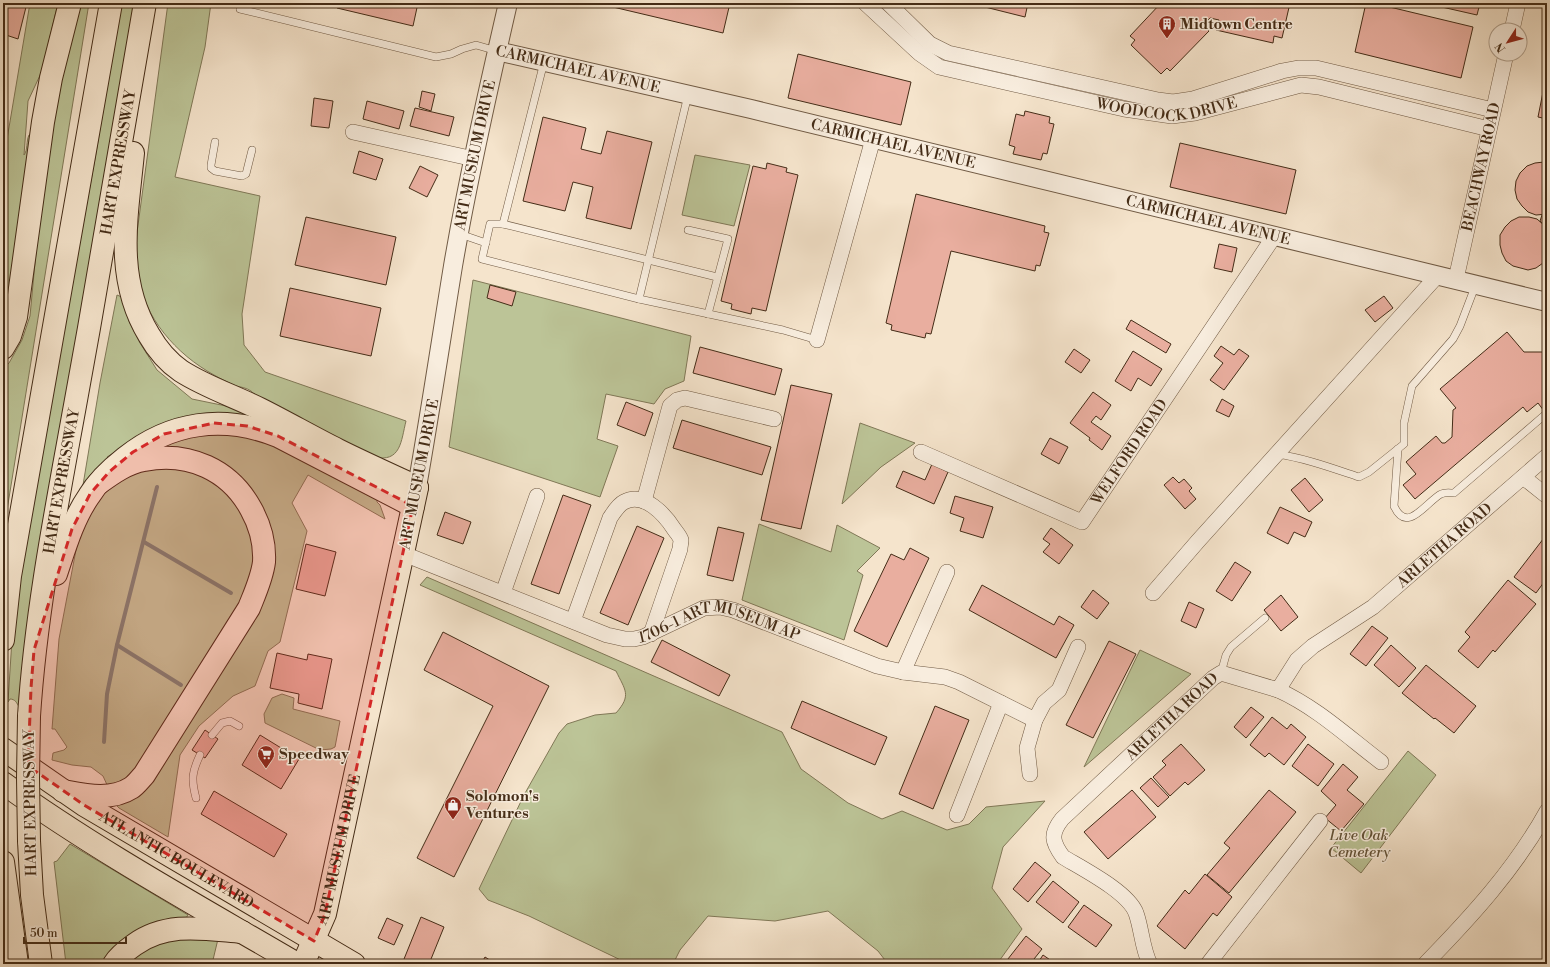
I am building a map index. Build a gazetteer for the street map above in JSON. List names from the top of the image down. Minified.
{"streets":{"main road":["ART MUSEUM DRIVE","HART EXPRESSWAY","ATLANTIC BOULEVARD"],"street":["CARMICHAEL AVENUE","WOODCOCK DRIVE","BEACHWAY ROAD","WELFORD ROAD","ARLETHA ROAD","1706-1 ART MUSEUM AP"]},"crossings":[["CARMICHAEL AVENUE","ART MUSEUM DRIVE"],["CARMICHAEL AVENUE","BEACHWAY ROAD"],["CARMICHAEL AVENUE","WELFORD ROAD"],["WOODCOCK DRIVE","BEACHWAY ROAD"],["ART MUSEUM DRIVE","1706-1 ART MUSEUM AP"],["ART MUSEUM DRIVE","ATLANTIC BOULEVARD"]],"parks":["Live Oak Cemetery"],"places":{"building":["Midtown Centre"],"supermarket":["Speedway"],"shop":["Solomon's Ventures"]},"scale_bar":"50 m","north":"bottom left"}
